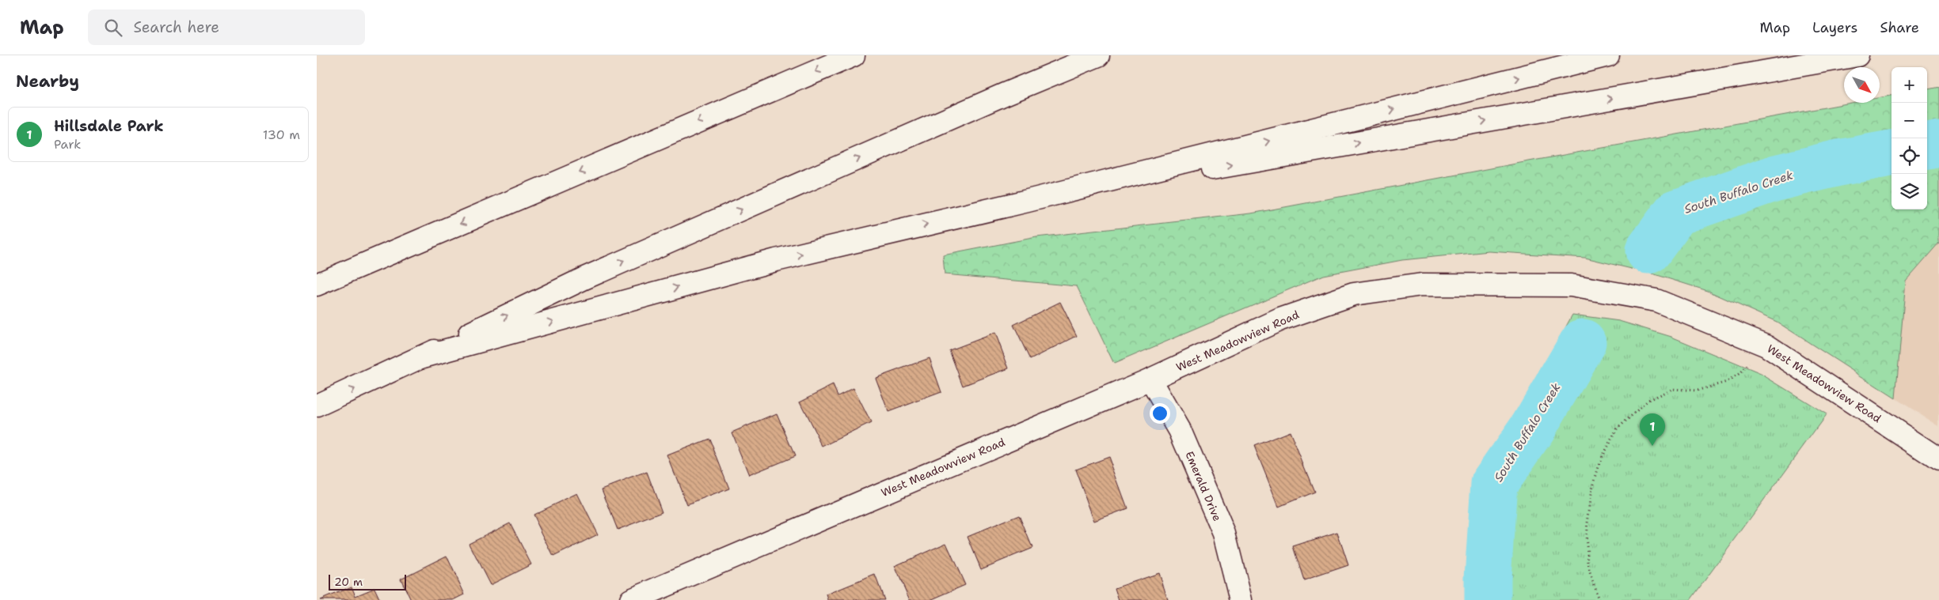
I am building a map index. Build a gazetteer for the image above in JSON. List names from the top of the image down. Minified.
{"streets":{"main road":["West Meadowview Road","Emerald Drive"]},"crossings":[["West Meadowview Road","Emerald Drive"]],"water":["South Buffalo Creek"],"scale_bar":"20 m","north":"bottom right","page":{"header":"Map","search":"Search here","nav":["Map","Layers","Share"],"heading":"Nearby","map_buttons":["+","−"],"list":[{"mark":"1","name":"Hillsdale Park","note":"Park","value":"130 m"}],"pins":"1","scale":"20 m"}}
